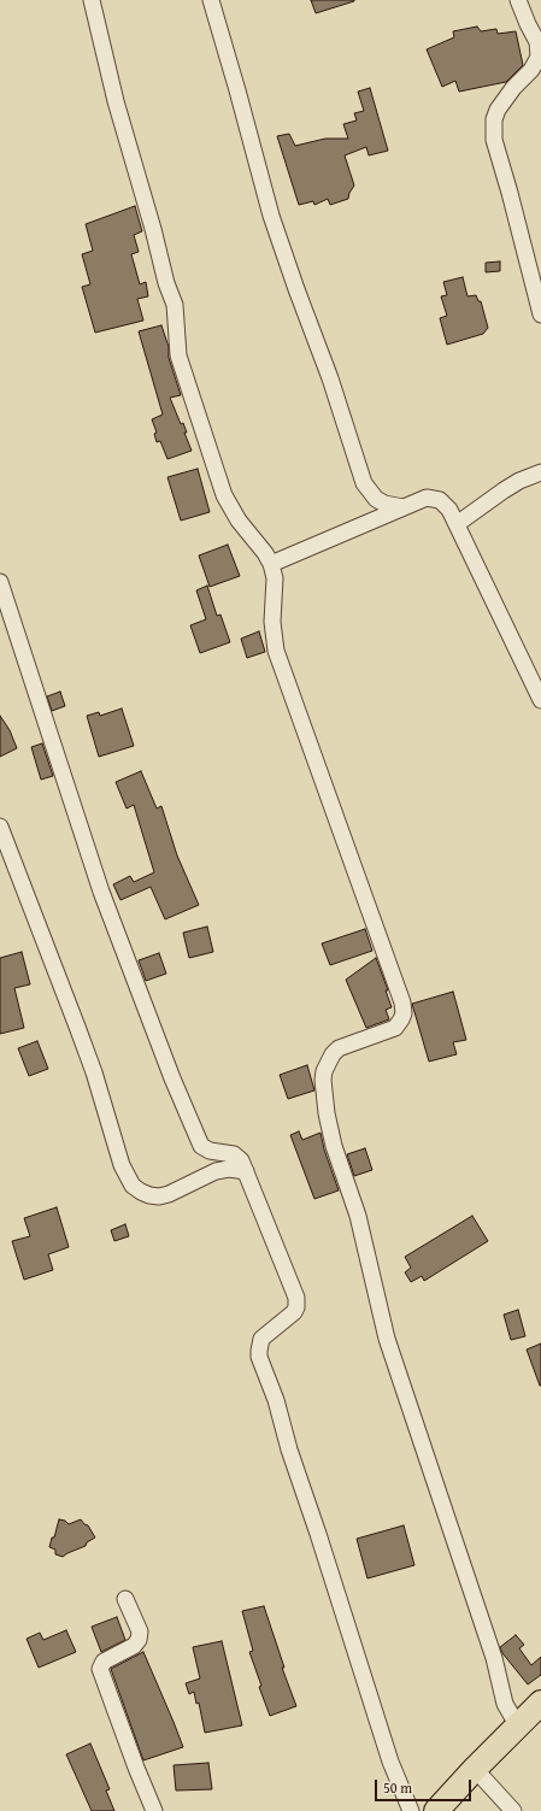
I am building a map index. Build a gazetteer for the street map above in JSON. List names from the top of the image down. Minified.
{"scale_bar":"50 m"}
